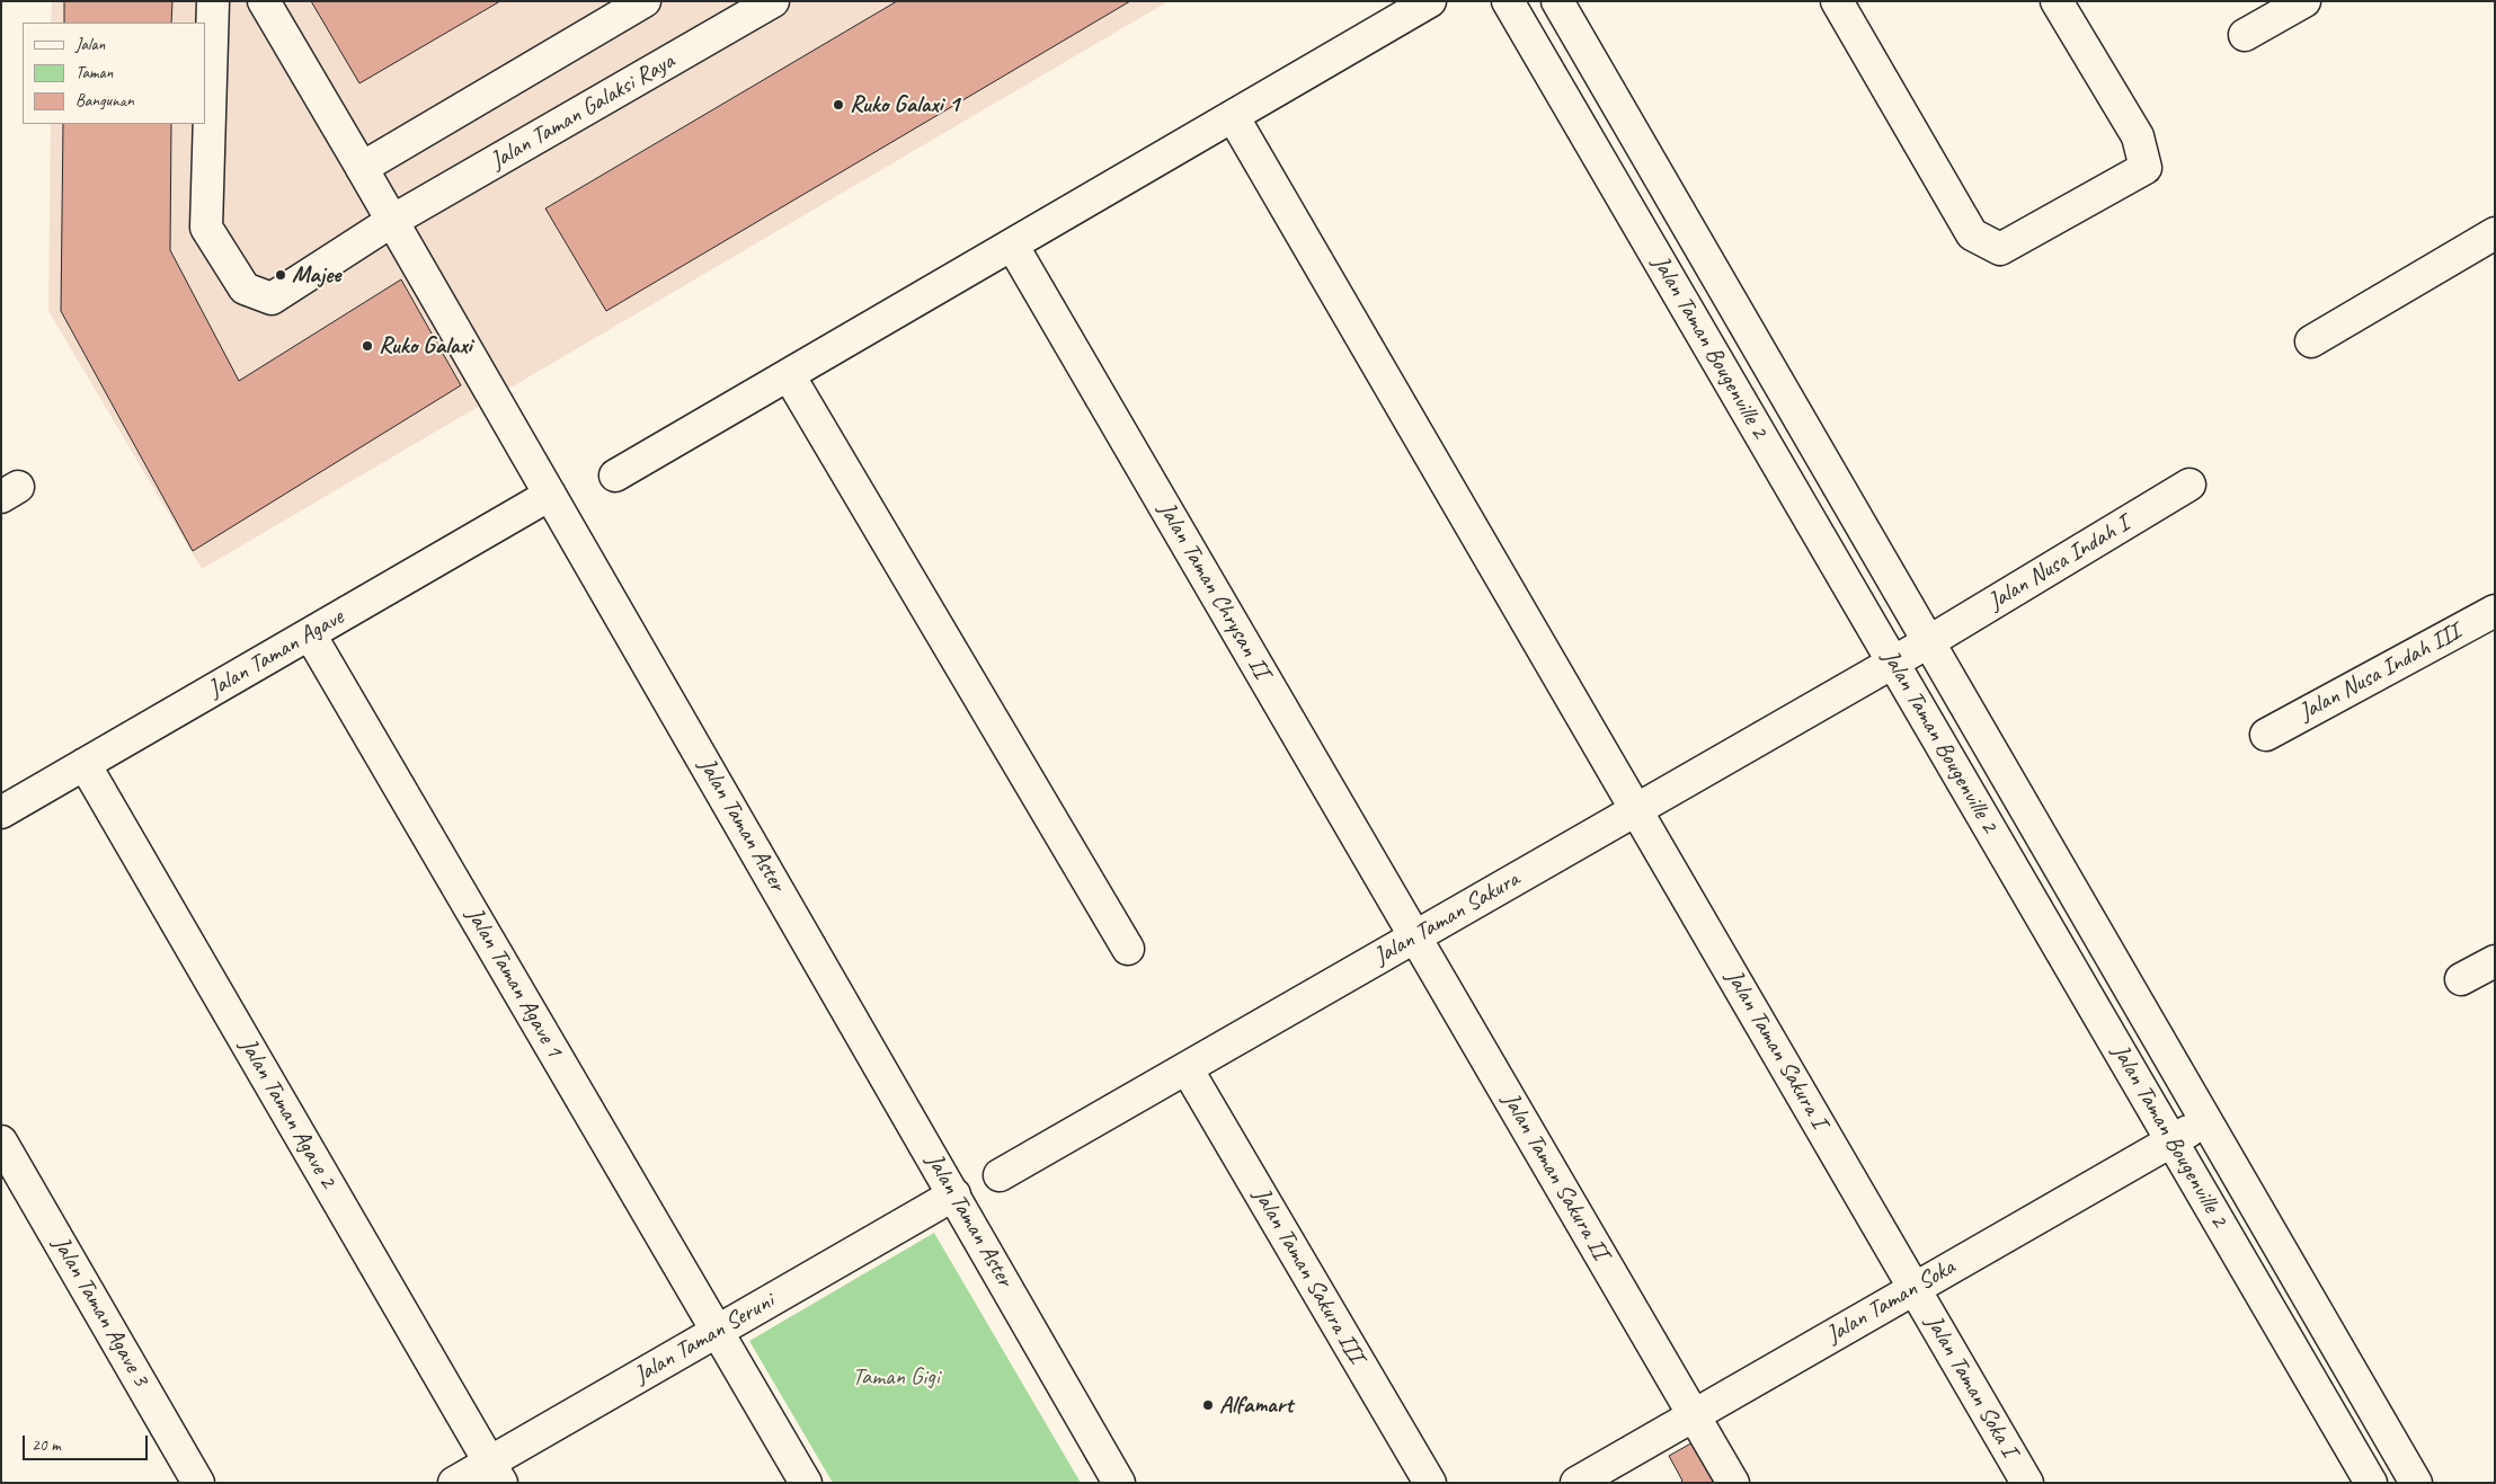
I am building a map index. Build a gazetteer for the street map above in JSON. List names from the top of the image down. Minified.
{"streets":{"street":["Jalan Taman Galaksi Raya","Jalan Taman Bougenville 2","Jalan Nusa Indah I","Jalan Taman Chrysan II","Jalan Taman Agave","Jalan Nusa Indah III","Jalan Taman Aster","Jalan Taman Sakura","Jalan Taman Agave 1","Jalan Taman Sakura I","Jalan Taman Agave 2","Jalan Taman Sakura II","Jalan Taman Sakura III","Jalan Taman Soka","Jalan Taman Agave 3","Jalan Taman Seruni","Jalan Taman Soka I"]},"crossings":[["Jalan Taman Galaksi Raya","Jalan Taman Aster"],["Jalan Taman Bougenville 2","Jalan Nusa Indah I"],["Jalan Taman Bougenville 2","Jalan Taman Sakura"],["Jalan Taman Bougenville 2","Jalan Taman Soka"],["Jalan Nusa Indah I","Jalan Taman Sakura"],["Jalan Taman Chrysan II","Jalan Taman Sakura"],["Jalan Taman Chrysan II","Jalan Taman Sakura II"],["Jalan Taman Agave","Jalan Taman Aster"],["Jalan Taman Agave","Jalan Taman Agave 1"],["Jalan Taman Agave","Jalan Taman Agave 2"],["Jalan Taman Aster","Jalan Taman Seruni"],["Jalan Taman Sakura","Jalan Taman Sakura I"],["Jalan Taman Sakura","Jalan Taman Sakura II"],["Jalan Taman Sakura","Jalan Taman Sakura III"],["Jalan Taman Agave 1","Jalan Taman Seruni"],["Jalan Taman Sakura I","Jalan Taman Soka"],["Jalan Taman Sakura I","Jalan Taman Soka I"],["Jalan Taman Agave 2","Jalan Taman Seruni"],["Jalan Taman Sakura II","Jalan Taman Soka"],["Jalan Taman Soka","Jalan Taman Soka I"]],"parks":["Taman Gigi"],"places":["Ruko Galaxi 1","Majee","Ruko Galaxi","Alfamart"],"legend":["Jalan","Taman","Bangunan"],"scale_bar":"20 m"}
